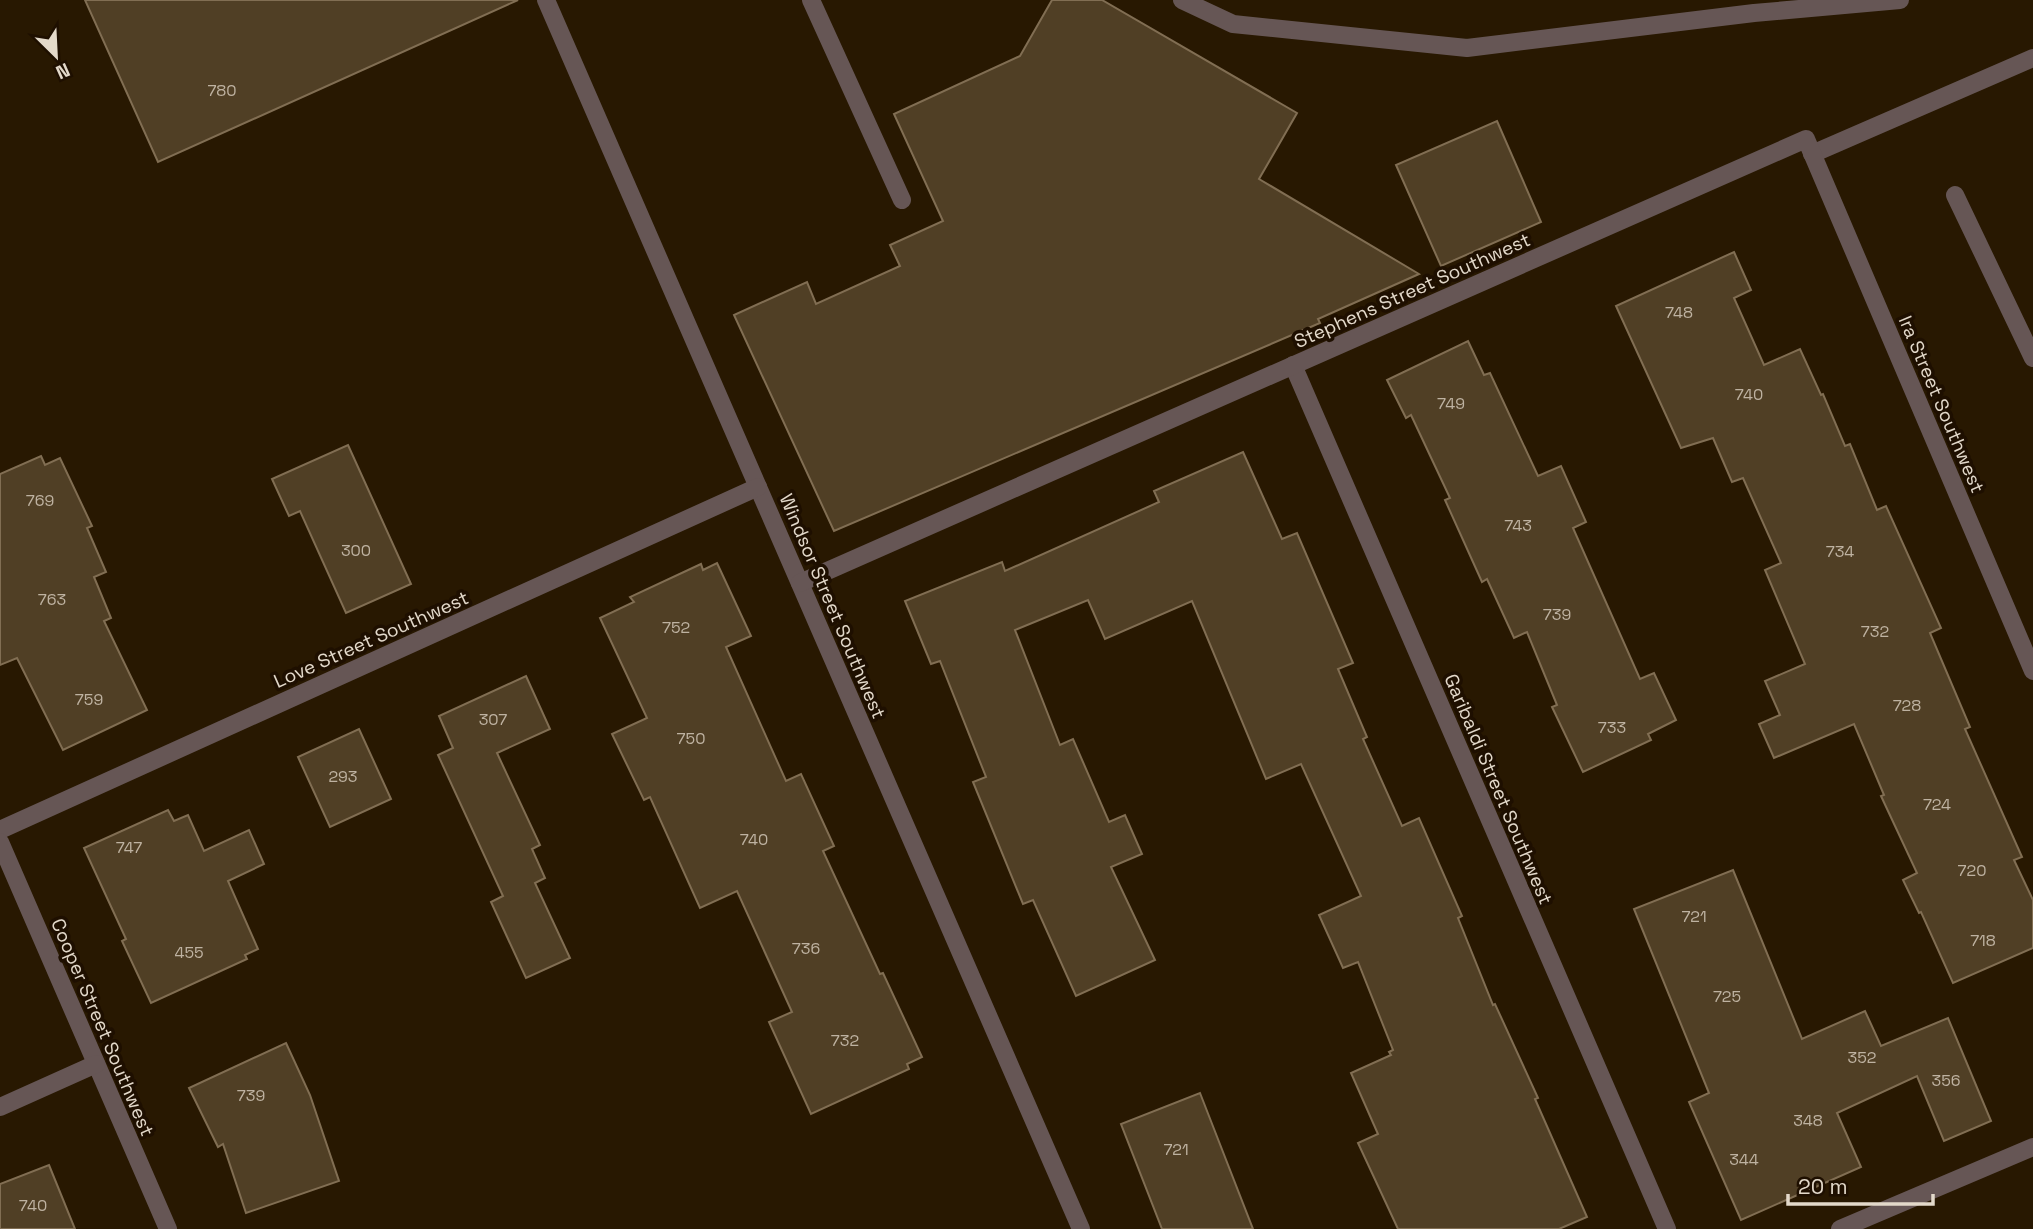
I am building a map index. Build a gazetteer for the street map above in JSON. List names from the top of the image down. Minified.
{"streets":{"street":["Stephens Street Southwest","Ira Street Southwest","Windsor Street Southwest","Love Street Southwest","Garibaldi Street Southwest","Cooper Street Southwest"]},"crossings":[["Stephens Street Southwest","Ira Street Southwest"],["Stephens Street Southwest","Windsor Street Southwest"],["Stephens Street Southwest","Garibaldi Street Southwest"],["Windsor Street Southwest","Love Street Southwest"]],"house_numbers":["780","748","740","749","769","743","300","734","763","739","752","732","759","728","307","733","750","293","724","740","747","720","721","718","736","455","725","732","352","356","739","348","721","344","740"],"scale_bar":"20 m","north":"bottom right"}
